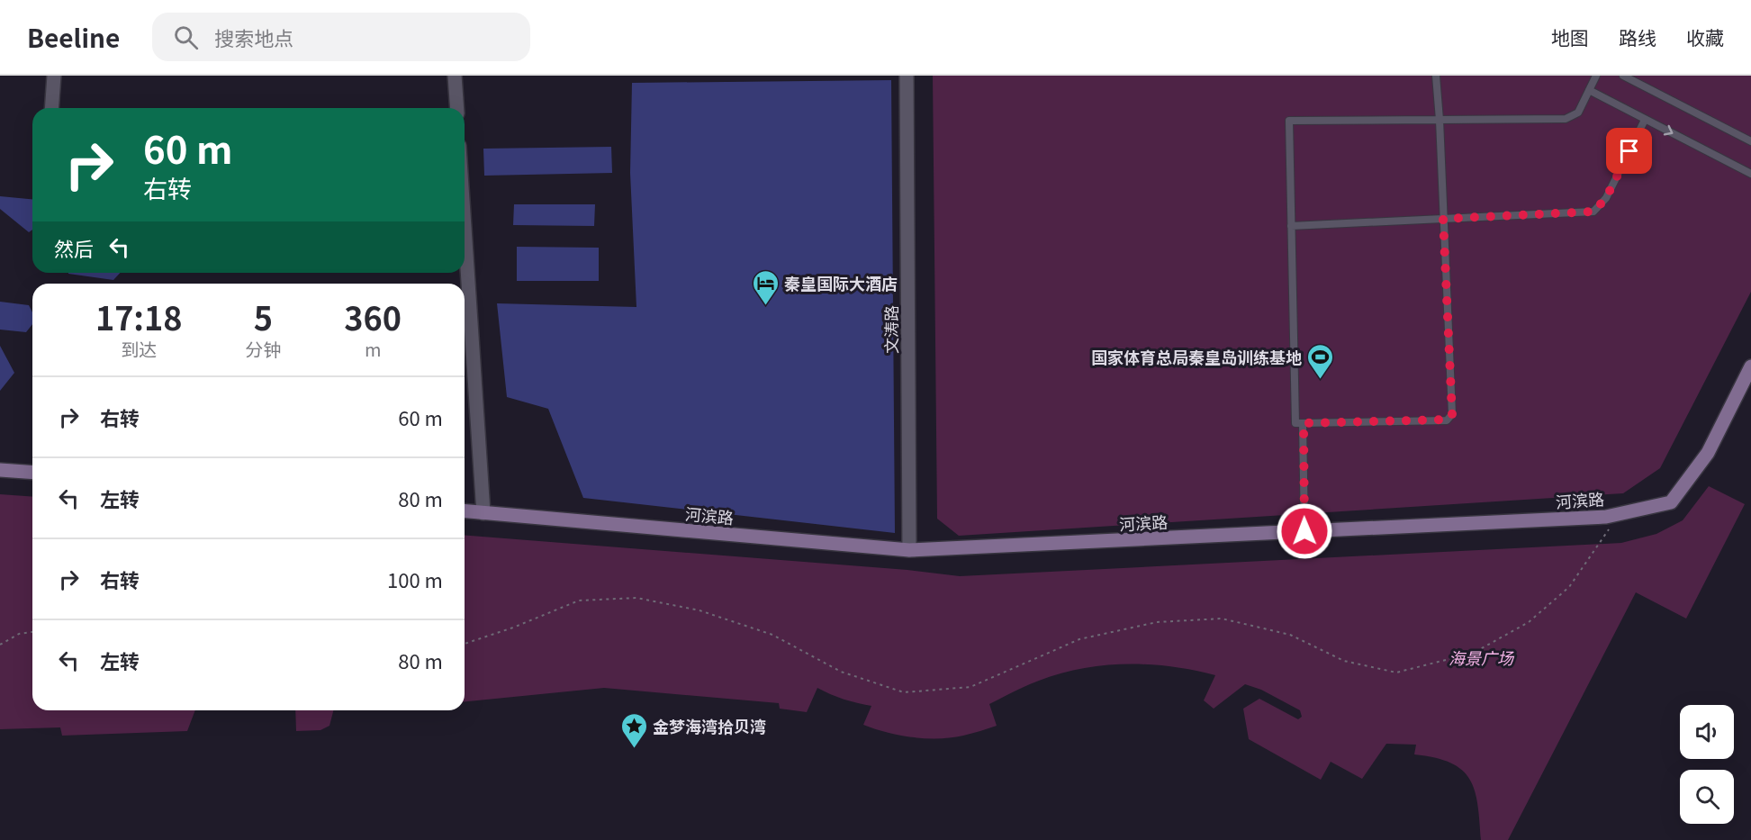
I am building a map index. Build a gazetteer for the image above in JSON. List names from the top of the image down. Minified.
{"streets":{"street":["文涛路","河滨路"]},"crossings":[["文涛路","河滨路"]],"parks":["海景广场"],"places":{"hotel":["秦皇国际大酒店"],"sports":["国家体育总局秦皇岛训练基地"],"place":["金梦海湾拾贝湾"]},"page":{"header":"Beeline","search":"搜索地点","nav":["地图","路线","收藏"],"turn":["60 m","右转"],"then":"然后","eta":["17:18","到达","5","分钟","360","m"],"list":[{"name":"右转","value":"60 m"},{"name":"左转","value":"80 m"},{"name":"右转","value":"100 m"},{"name":"左转","value":"80 m"}]}}
